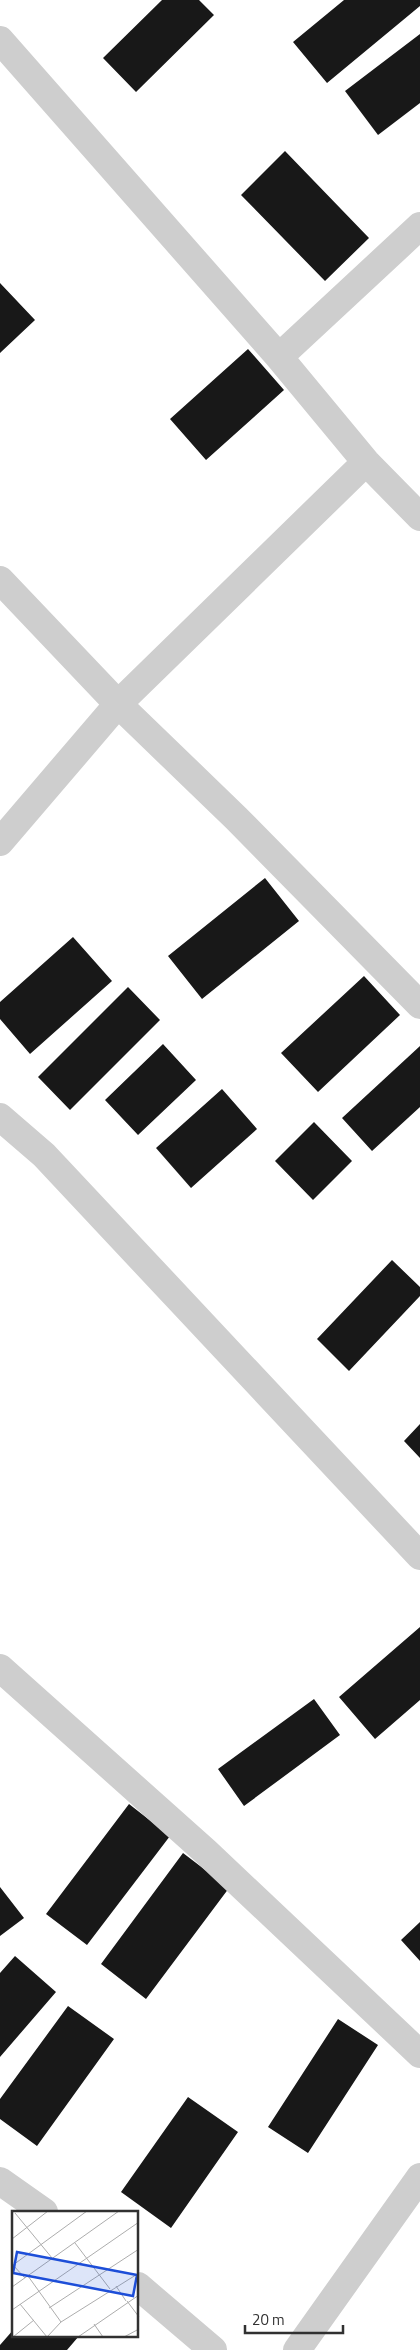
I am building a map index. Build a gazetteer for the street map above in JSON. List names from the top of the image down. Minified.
{"scale_bar":"20 m"}
